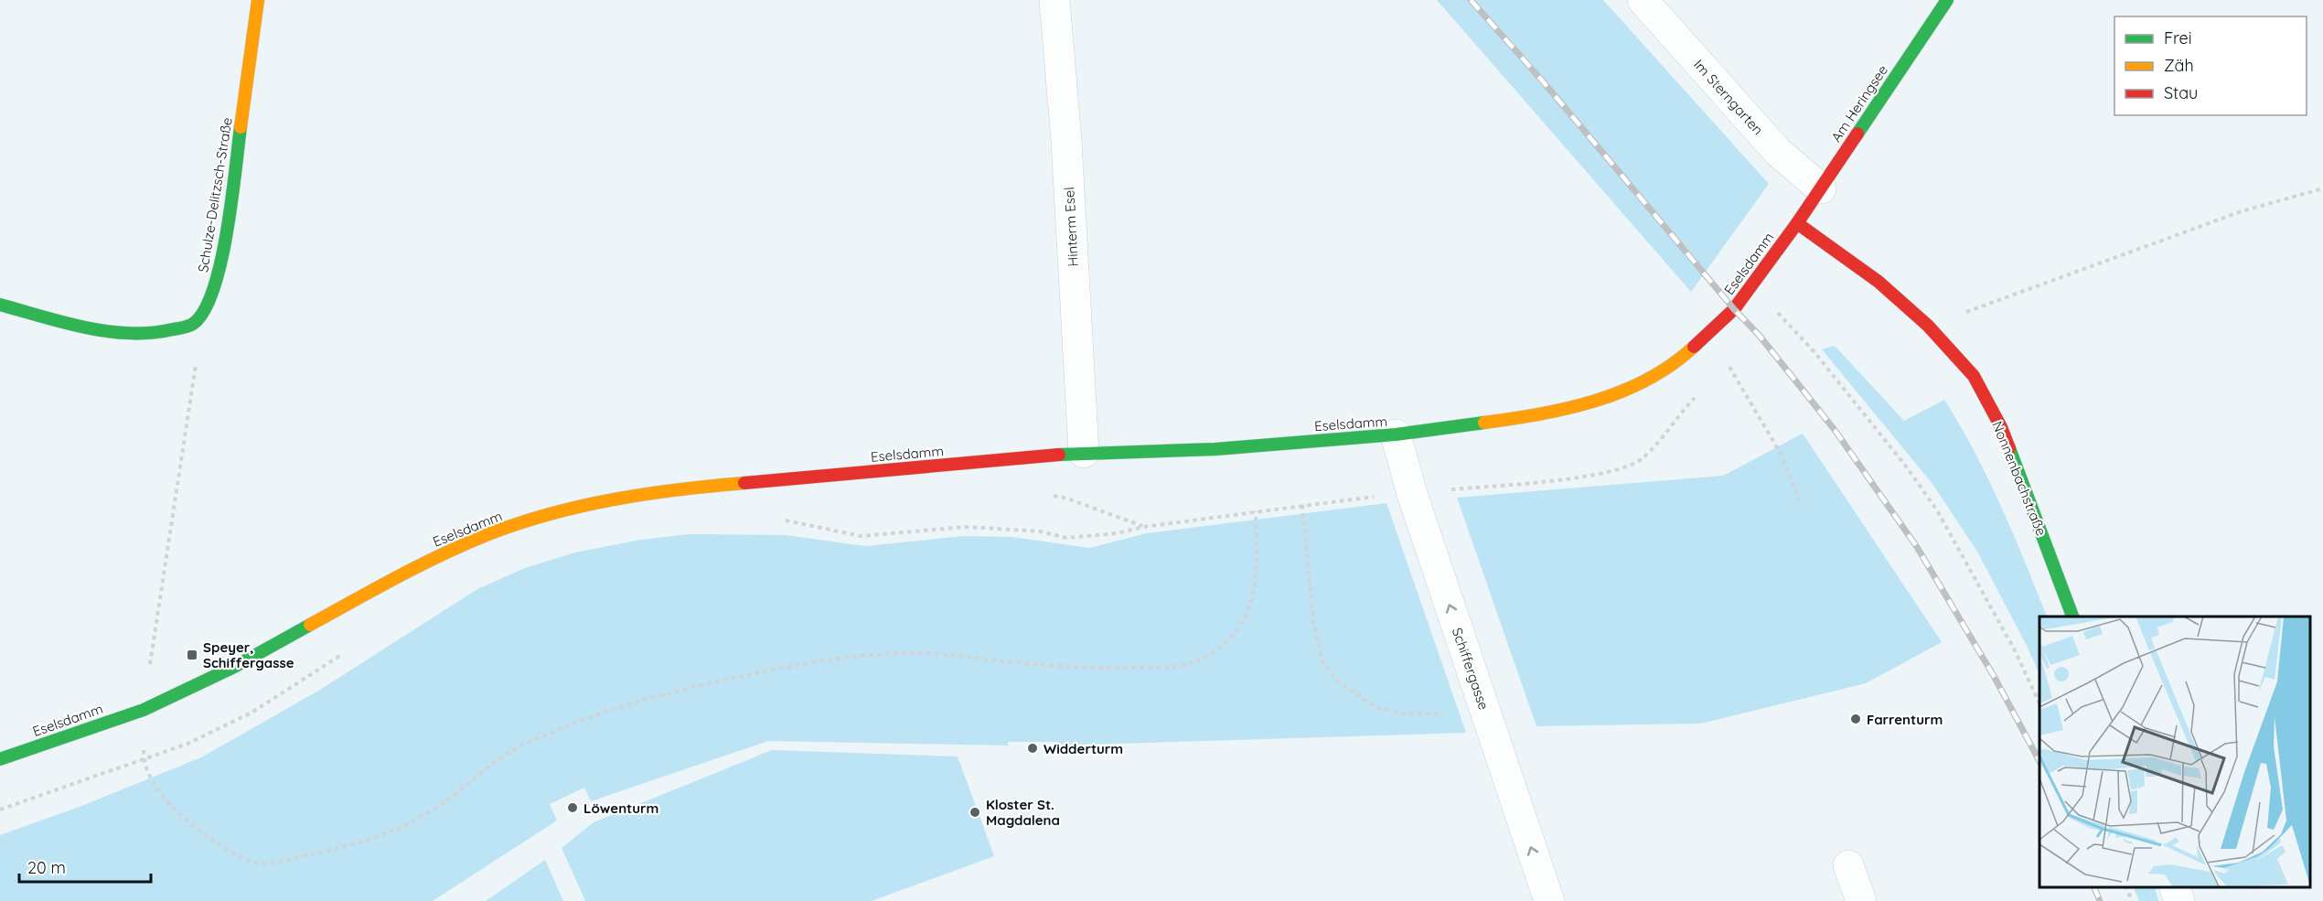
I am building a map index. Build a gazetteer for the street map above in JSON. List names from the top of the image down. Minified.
{"streets":{"street":["Im Sterngarten","Am Heringsee","Schulze-Delitzsch-Straße","Hinterm Esel","Eselsdamm","Nonnenbachstraße","Schiffergasse"]},"crossings":[["Im Sterngarten","Am Heringsee"],["Am Heringsee","Eselsdamm"],["Am Heringsee","Nonnenbachstraße"],["Hinterm Esel","Eselsdamm"],["Eselsdamm","Nonnenbachstraße"],["Eselsdamm","Schiffergasse"]],"one_way":["Schiffergasse"],"places":{"transit":["Speyer, Schiffergasse"],"other":["Farrenturm","Widderturm","Löwenturm","Kloster St. Magdalena"]},"legend":["Frei","Zäh","Stau"],"scale_bar":"20 m"}
